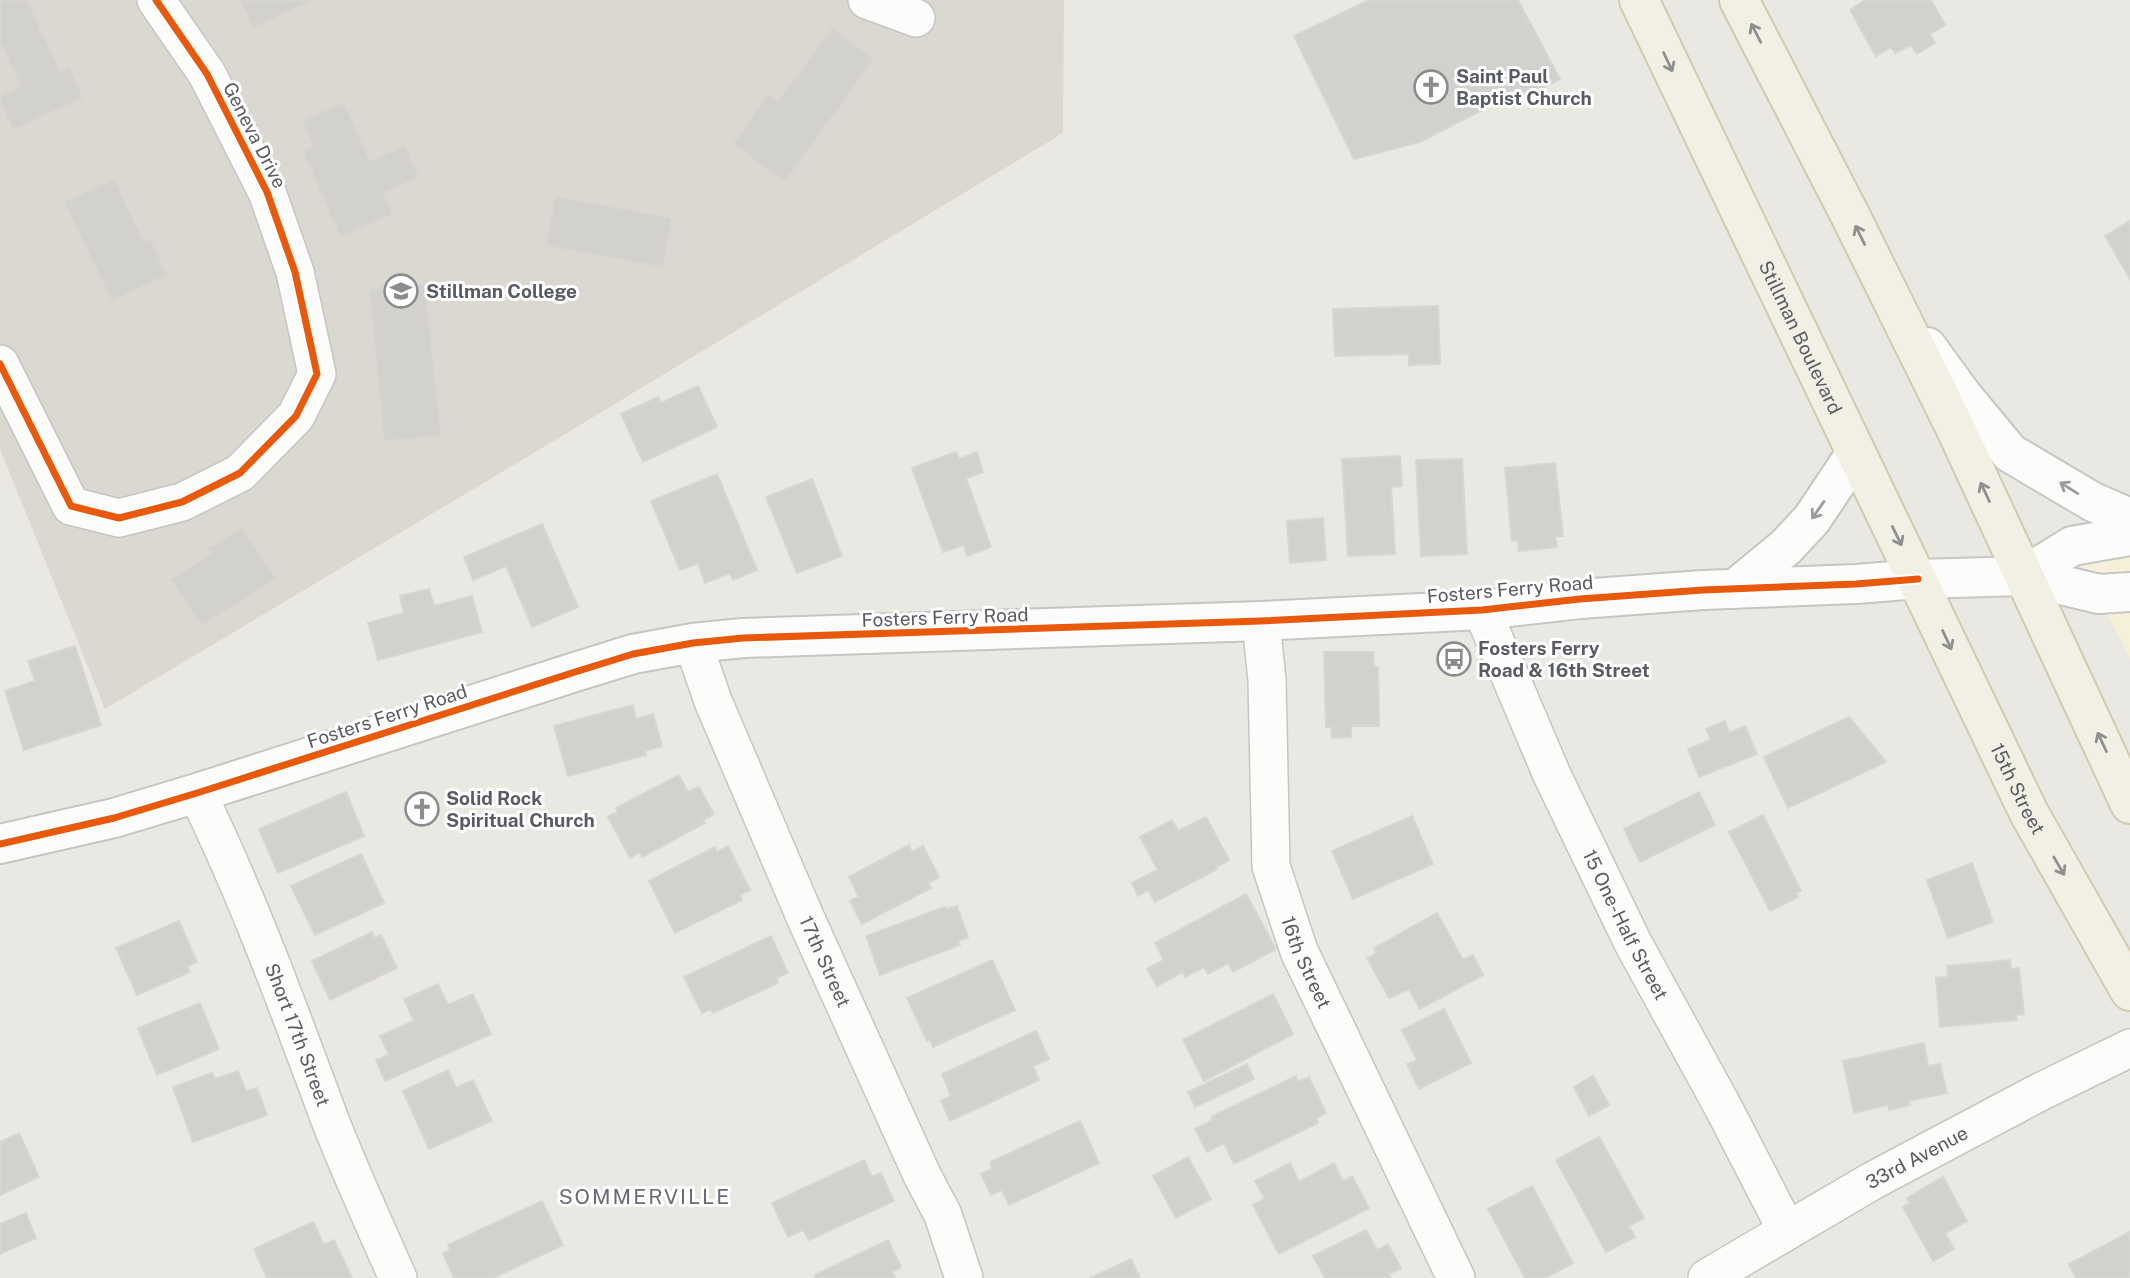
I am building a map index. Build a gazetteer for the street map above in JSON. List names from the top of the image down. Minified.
{"streets":{"main road":["Stillman Boulevard","15th Street"],"street":["Geneva Drive","Fosters Ferry Road","15 One-Half Street","17th Street","16th Street","Short 17th Street","33rd Avenue"]},"crossings":[["Stillman Boulevard","Fosters Ferry Road"],["Stillman Boulevard","15th Street"],["Fosters Ferry Road","15th Street"],["Fosters Ferry Road","15 One-Half Street"],["Fosters Ferry Road","17th Street"],["Fosters Ferry Road","16th Street"],["Fosters Ferry Road","Short 17th Street"],["15 One-Half Street","33rd Avenue"]],"districts":["SOMMERVILLE"],"places":{"church":["Saint Paul Baptist Church","Solid Rock Spiritual Church"],"school or university":["Stillman College"],"bus stop":["Fosters Ferry Road & 16th Street"]}}
